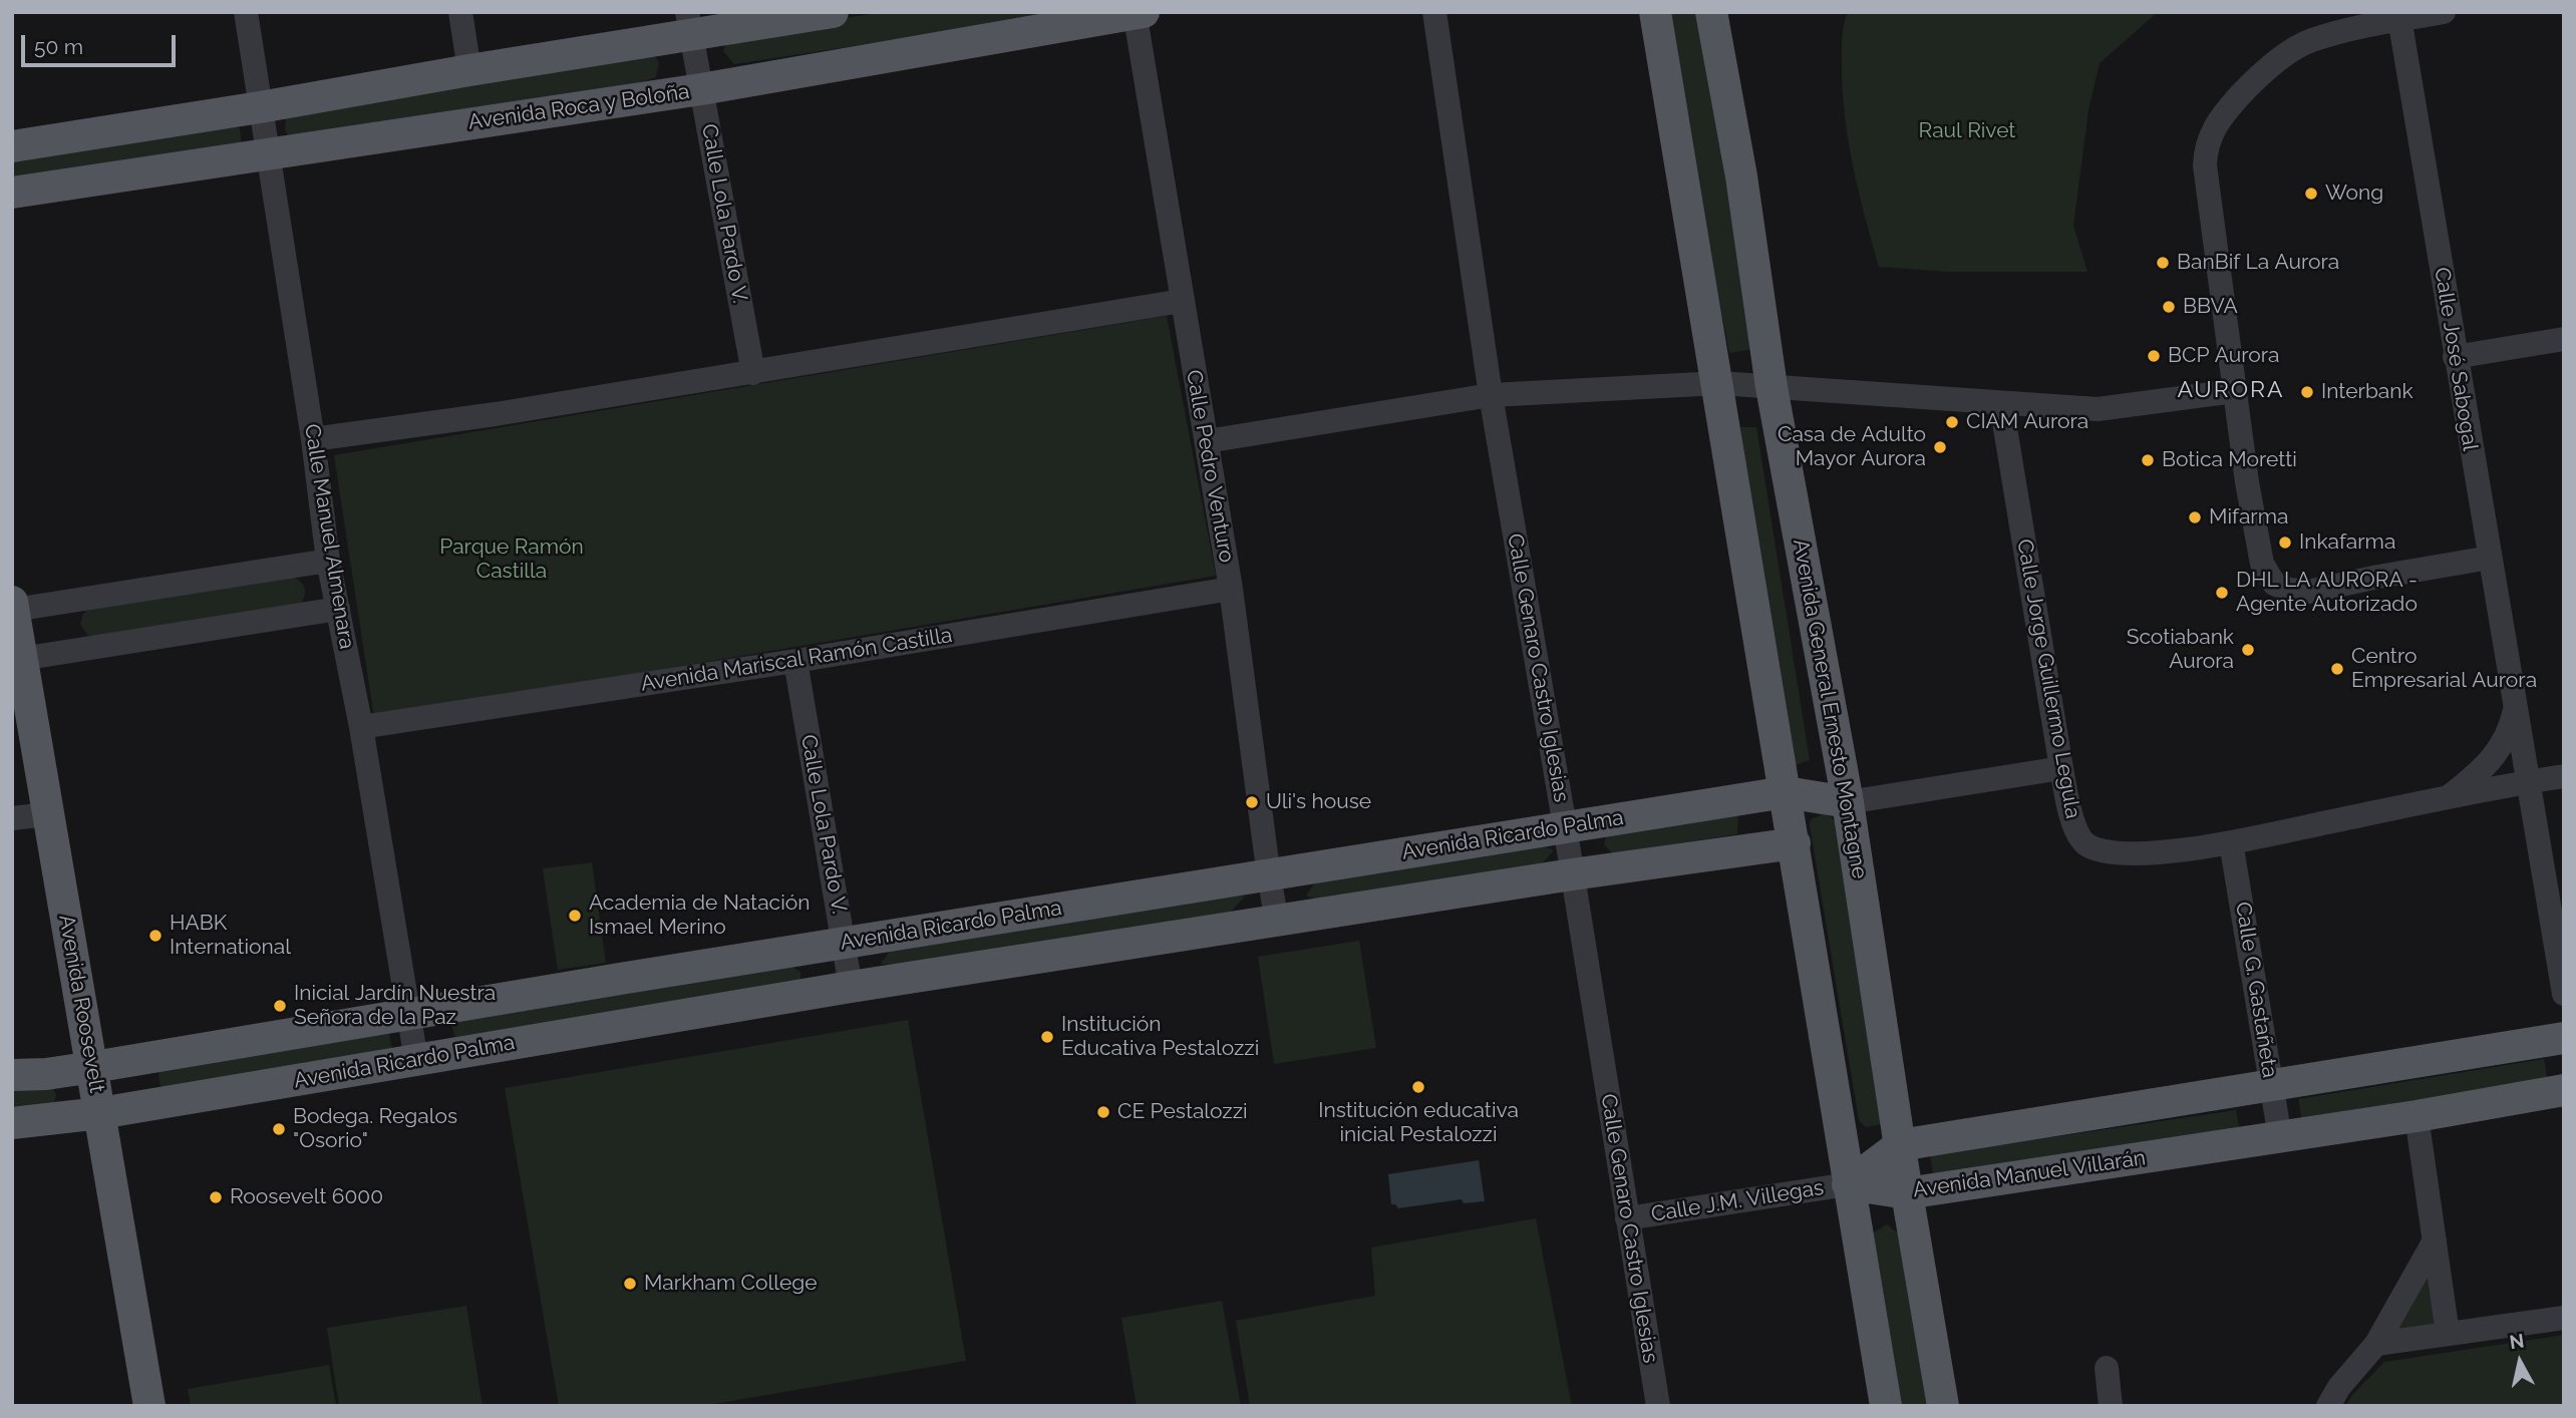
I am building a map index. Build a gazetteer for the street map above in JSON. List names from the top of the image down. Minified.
{"streets":{"main road":["Avenida Roca y Boloña","Avenida General Ernesto Montagne","Avenida Ricardo Palma","Avenida Roosevelt","Avenida Manuel Villarán"],"street":["Calle Lola Pardo V.","Calle José Sabogal","Calle Pedro Venturo","Calle Manuel Almenara","Avenida Mariscal Ramón Castilla","Calle Genaro Castro Iglesias","Calle Jorge Guillermo Legula","Calle G. Gastañeta","Calle J.M. Villegas"]},"crossings":[["Avenida Roca y Boloña","Calle Lola Pardo V."],["Avenida Roca y Boloña","Calle Pedro Venturo"],["Avenida Roca y Boloña","Calle Manuel Almenara"],["Calle Lola Pardo V.","Avenida Mariscal Ramón Castilla"],["Calle Lola Pardo V.","Avenida Ricardo Palma"],["Calle José Sabogal","Calle Jorge Guillermo Legula"],["Calle Pedro Venturo","Avenida Mariscal Ramón Castilla"],["Calle Pedro Venturo","Avenida Ricardo Palma"],["Calle Manuel Almenara","Avenida Mariscal Ramón Castilla"],["Calle Manuel Almenara","Avenida Ricardo Palma"],["Calle Genaro Castro Iglesias","Avenida Ricardo Palma"],["Calle Genaro Castro Iglesias","Calle J.M. Villegas"],["Calle Jorge Guillermo Legula","Calle G. Gastañeta"],["Avenida General Ernesto Montagne","Avenida Ricardo Palma"],["Avenida General Ernesto Montagne","Avenida Manuel Villarán"],["Avenida Ricardo Palma","Avenida Roosevelt"],["Calle G. Gastañeta","Avenida Manuel Villarán"],["Avenida Manuel Villarán","Calle J.M. Villegas"]],"districts":["AURORA"],"parks":["Raul Rivet","Parque Ramón Castilla"],"places":["Wong","BanBif La Aurora","BBVA","BCP Aurora","Interbank","CIAM Aurora","Casa de Adulto Mayor Aurora","Botica Moretti","Mifarma","Inkafarma","DHL LA AURORA - Agente Autorizado","Scotiabank Aurora","Centro Empresarial Aurora","Uli's house","Academia de Natación Ismael Merino","HABK International","Inicial Jardín Nuestra Señora de la Paz","Institución Educativa Pestalozzi","Institución educativa inicial Pestalozzi","CE Pestalozzi","Bodega. Regalos \"Osorio\"","Roosevelt 6000","Markham College"],"scale_bar":"50 m","north":"top"}
